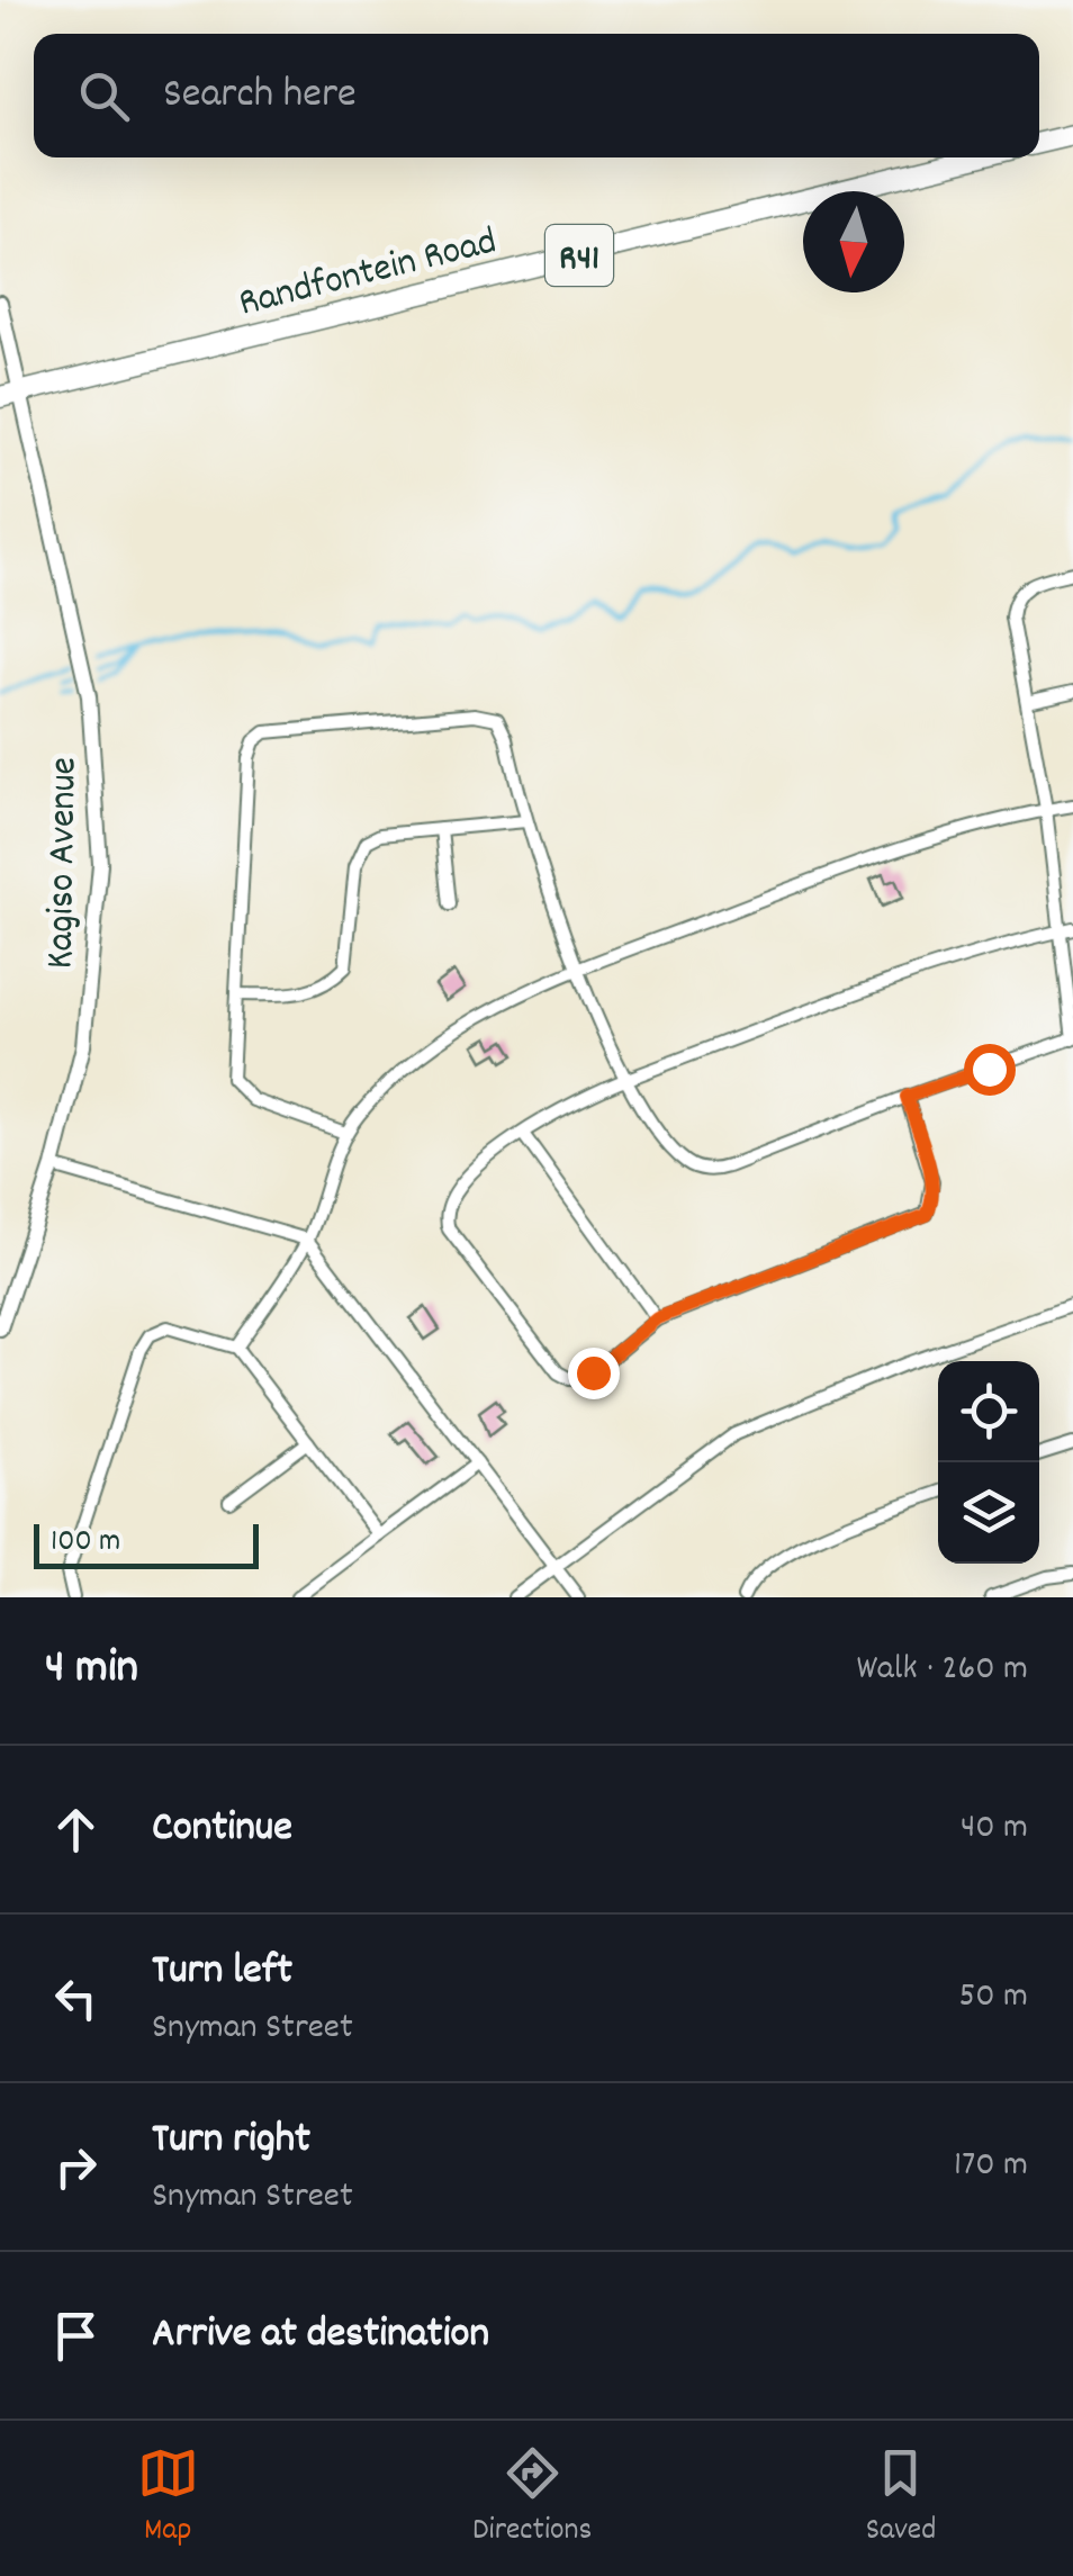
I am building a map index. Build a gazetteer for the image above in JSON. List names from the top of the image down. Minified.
{"streets":{"main road":["R41","Randfontein Road"],"street":["Kagiso Avenue"]},"crossings":[["Randfontein Road","Kagiso Avenue"]],"scale_bar":"100 m","north":"bottom","page":{"search":"Search here","scale":"100 m","heading":["4 min","Walk · 260 m"],"list":[["Continue","40 m"],["Turn left","Snyman Street","50 m"],["Turn right","Snyman Street","170 m"],"Arrive at destination"],"nav":["Map","Directions","Saved"]}}
